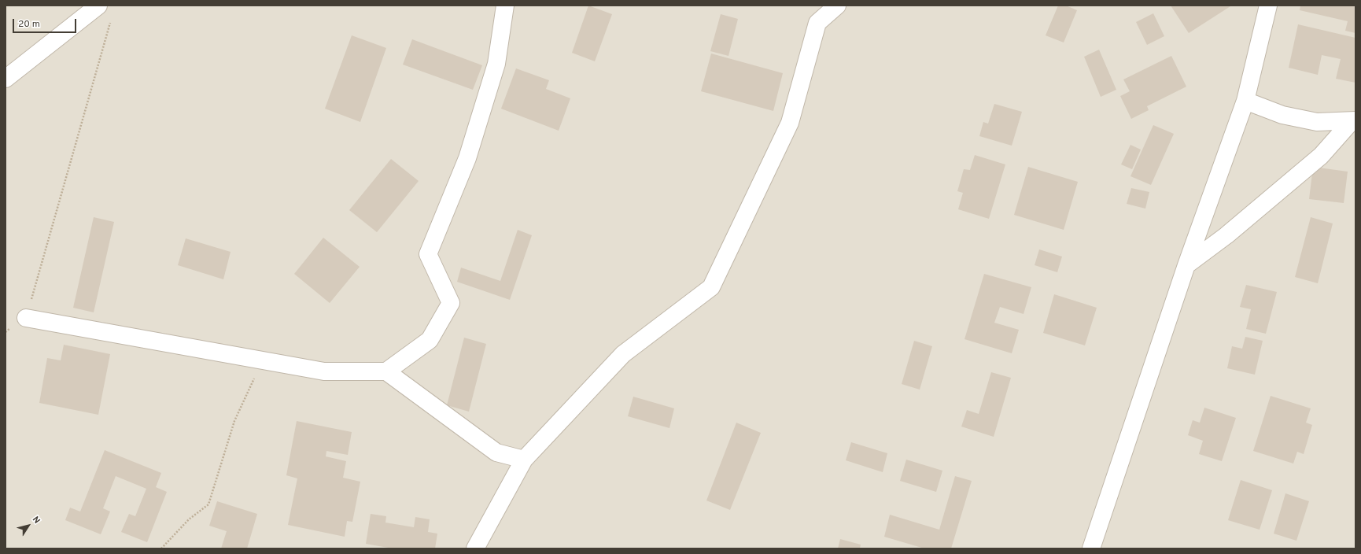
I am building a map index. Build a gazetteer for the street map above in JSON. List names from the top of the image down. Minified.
{"scale_bar":"20 m","north":"top right"}
